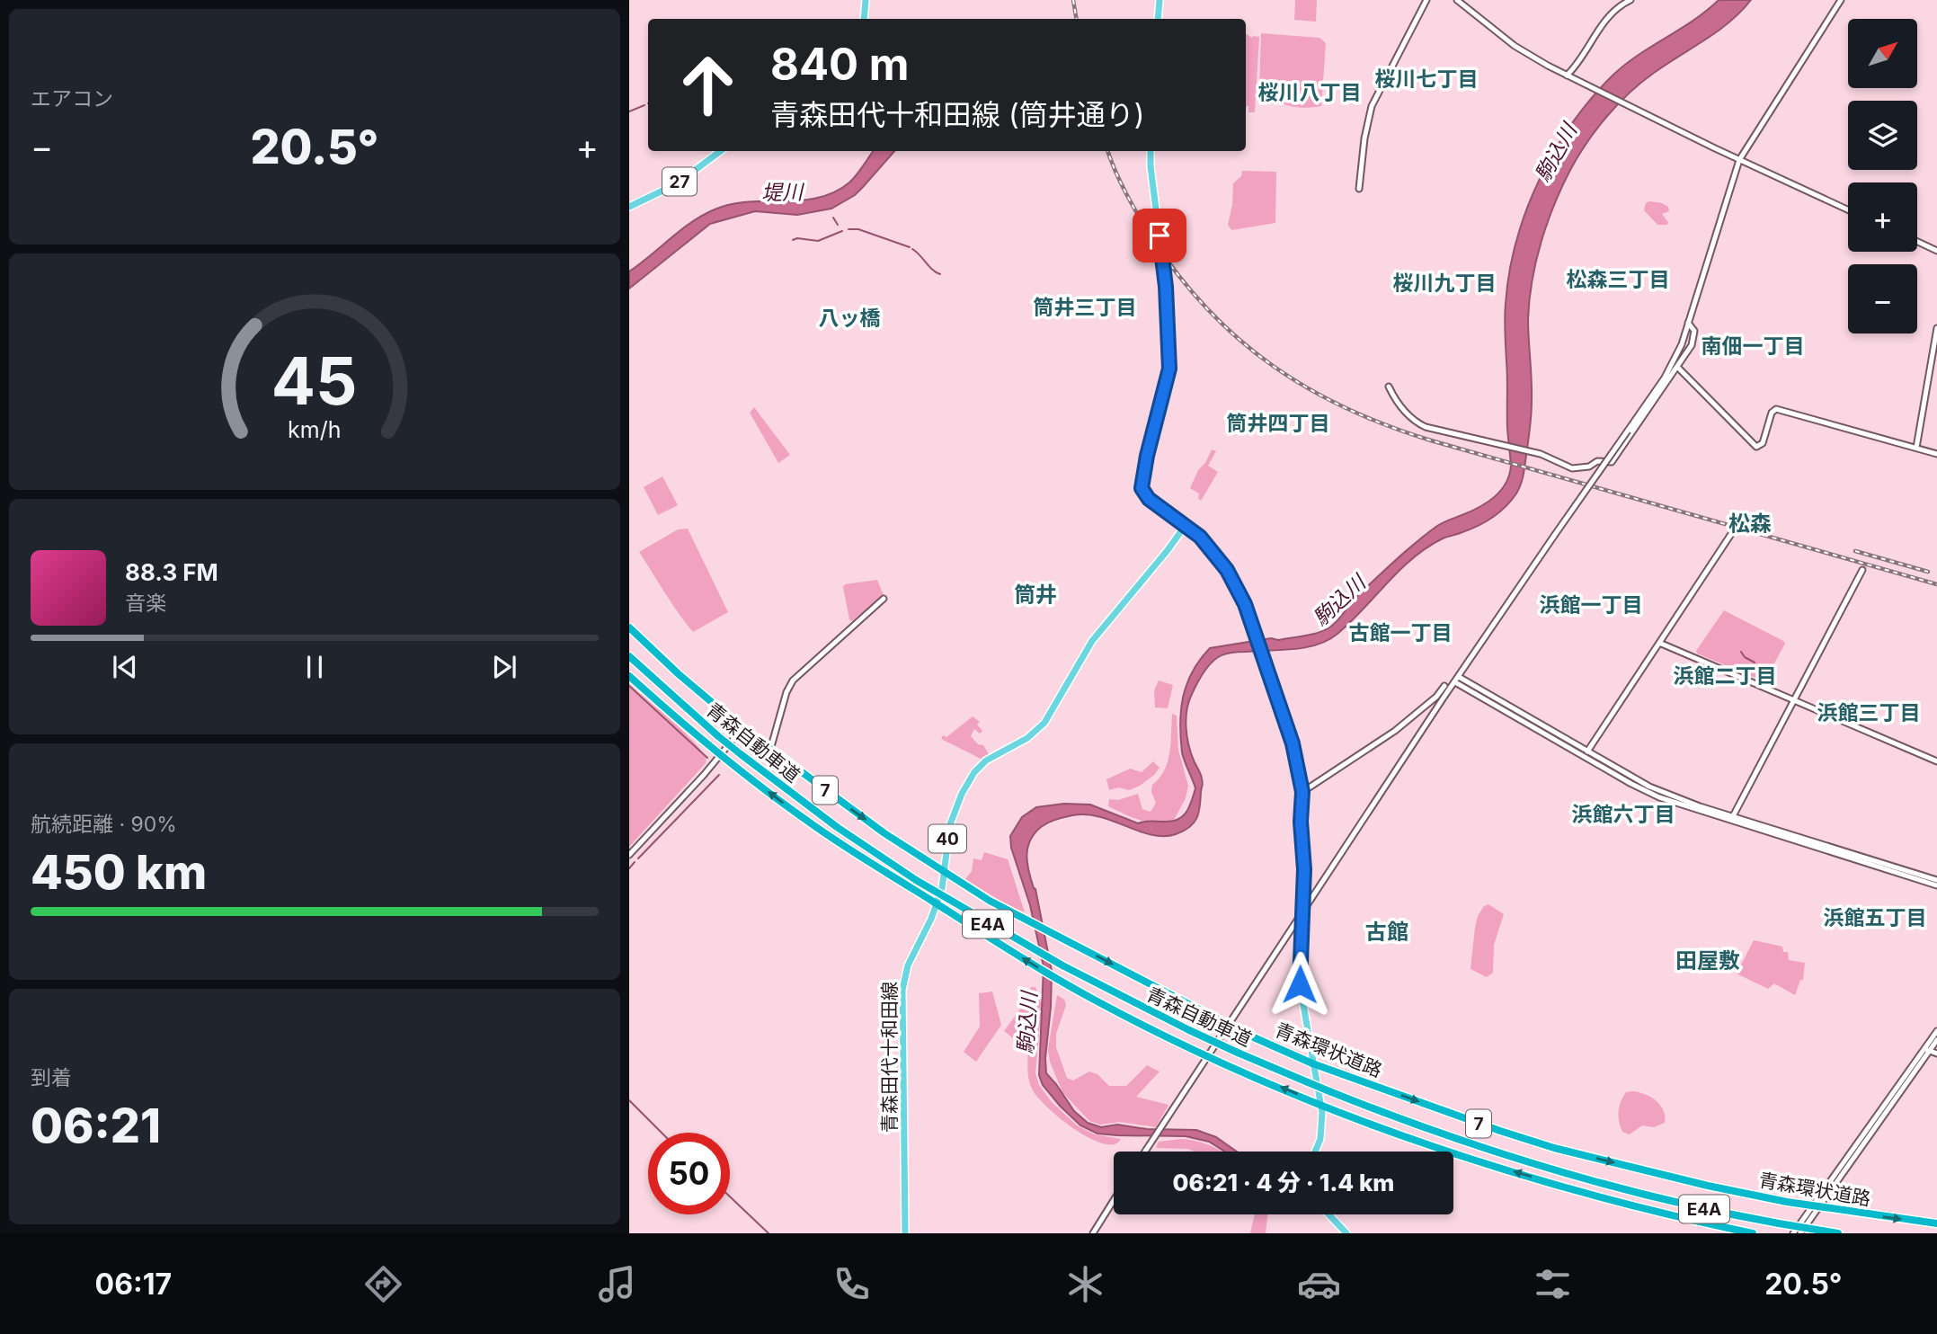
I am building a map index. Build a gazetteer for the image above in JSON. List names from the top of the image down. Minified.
{"streets":{"highway":["青森自動車道","7","E4A","青森環状道路"],"main road":["27","40","青森田代十和田線"]},"crossings":[["7","青森田代十和田線"],["青森環状道路","青森田代十和田線"]],"districts":["桜川七丁目","桜川八丁目","松森三丁目","桜川九丁目","筒井三丁目","八ッ橋","南佃一丁目","筒井四丁目","松森","筒井","浜館一丁目","古館一丁目","浜館二丁目","浜館三丁目","浜館六丁目","浜館五丁目","古館","田屋敷"],"water":["駒込川","堤川"],"north":"top right","page":{"tile":["エアコン",["航続距離 · 90%","450 km"],["到着","06:21"]],"map_buttons":["+","−"],"turn":["840 m","青森田代十和田線 (筒井通り)"],"heat":["−","20.5°","+"],"song":["88.3 FM","音楽"],"limit":"50","trip":"06:21 · 4 分 · 1.4 km","tabs":["06:17","20.5°"],"gauge":["45","km/h"]}}
